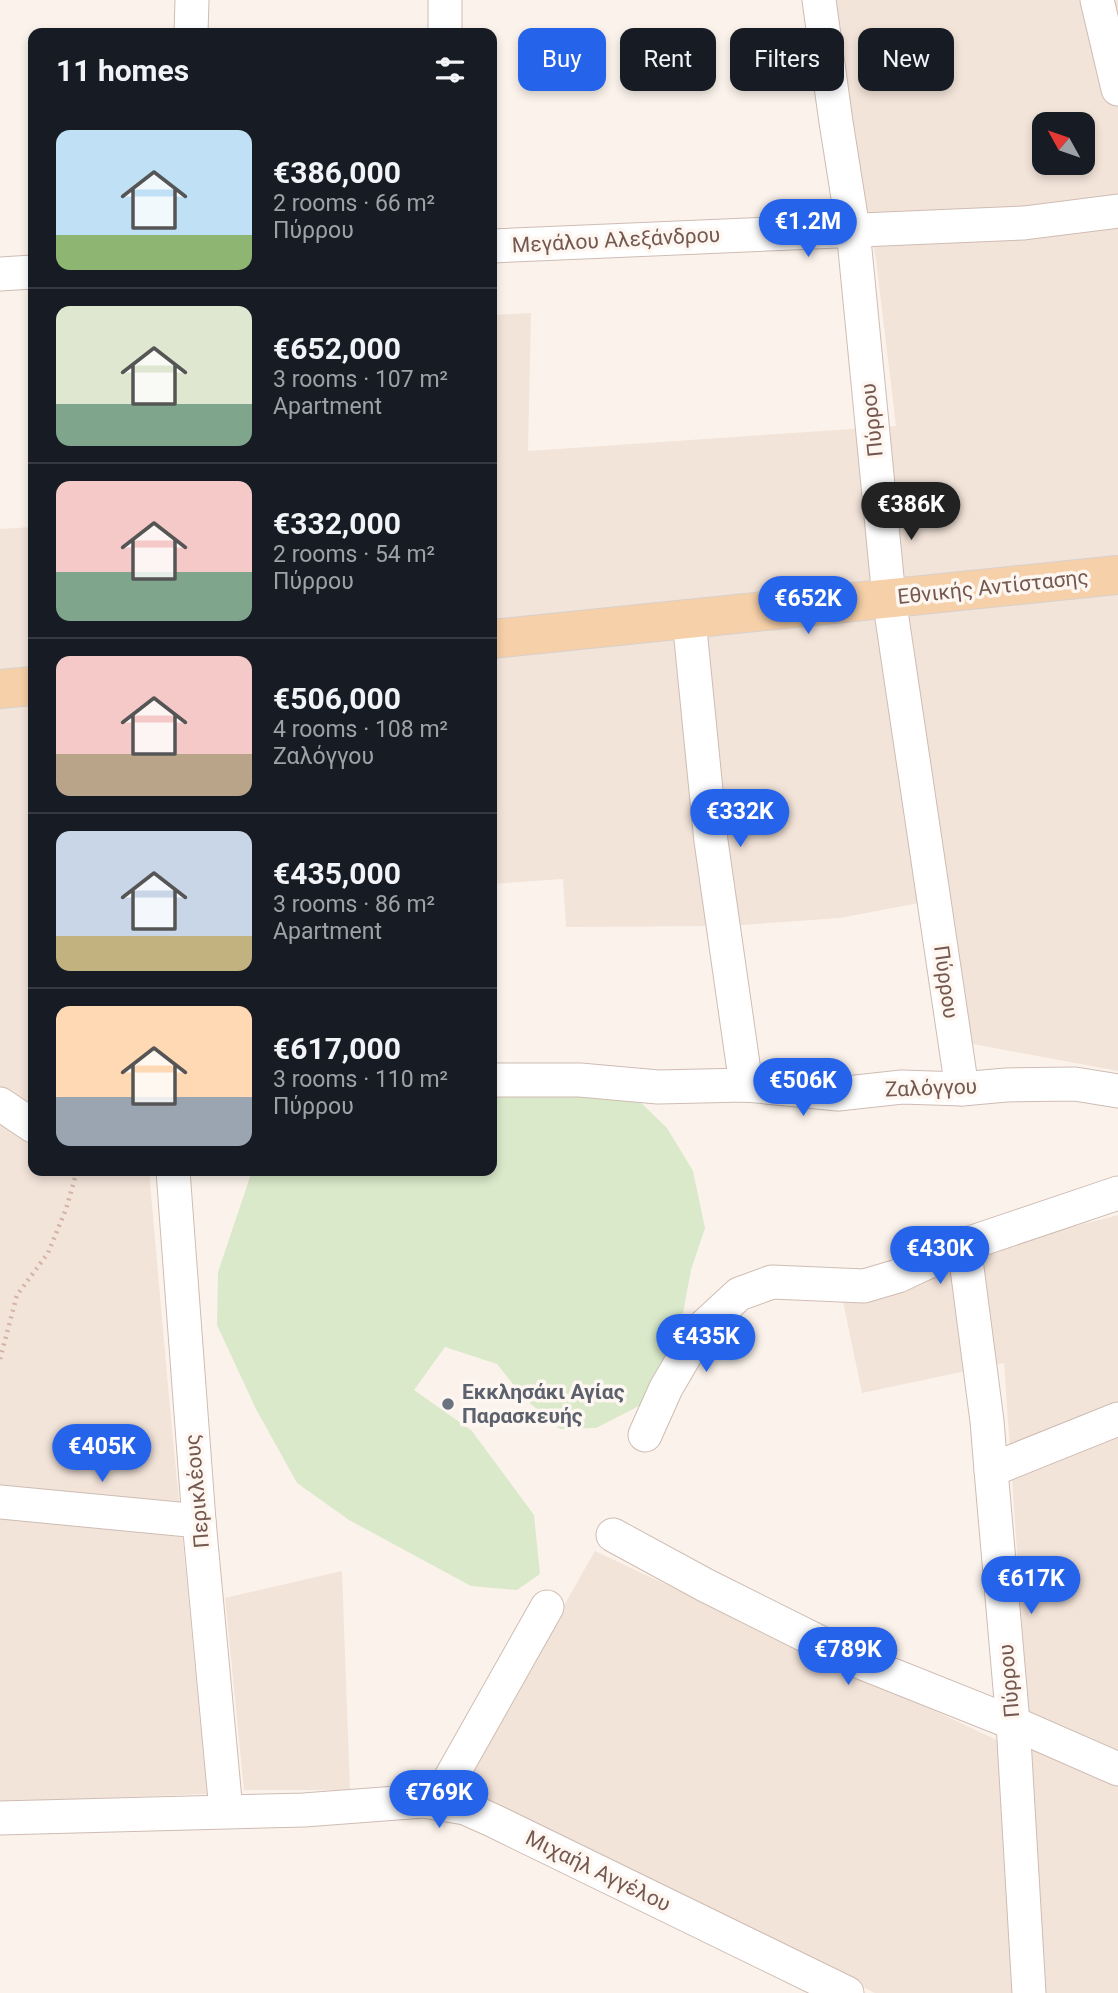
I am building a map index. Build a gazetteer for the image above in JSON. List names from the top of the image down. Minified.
{"streets":{"main road":["Εθνικής Αντίστασης"],"street":["Μεγάλου Αλεξάνδρου","Πύρρου","Ζαλόγγου","Περικλέους","Μιχαήλ Αγγέλου"]},"crossings":[["Μεγάλου Αλεξάνδρου","Πύρρου"],["Πύρρου","Εθνικής Αντίστασης"],["Πύρρου","Ζαλόγγου"],["Περικλέους","Μιχαήλ Αγγέλου"]],"places":["Εκκλησάκι Αγίας Παρασκευής"],"north":"top left","page":{"chip":["Buy","Rent","Filters","New"],"heading":"11 homes","list":[{"name":"€386,000","note":"2 rooms · 66 m² · Πύρρου"},{"name":"€652,000","note":"3 rooms · 107 m² · Apartment"},{"name":"€332,000","note":"2 rooms · 54 m² · Πύρρου"},{"name":"€506,000","note":"4 rooms · 108 m² · Ζαλόγγου"},{"name":"€435,000","note":"3 rooms · 86 m² · Apartment"},{"name":"€617,000","note":"3 rooms · 110 m² · Πύρρου"}],"price":["€1.2M","€386K","€652K","€332K","€506K","€430K","€435K","€405K","€617K","€789K","€769K"]}}
